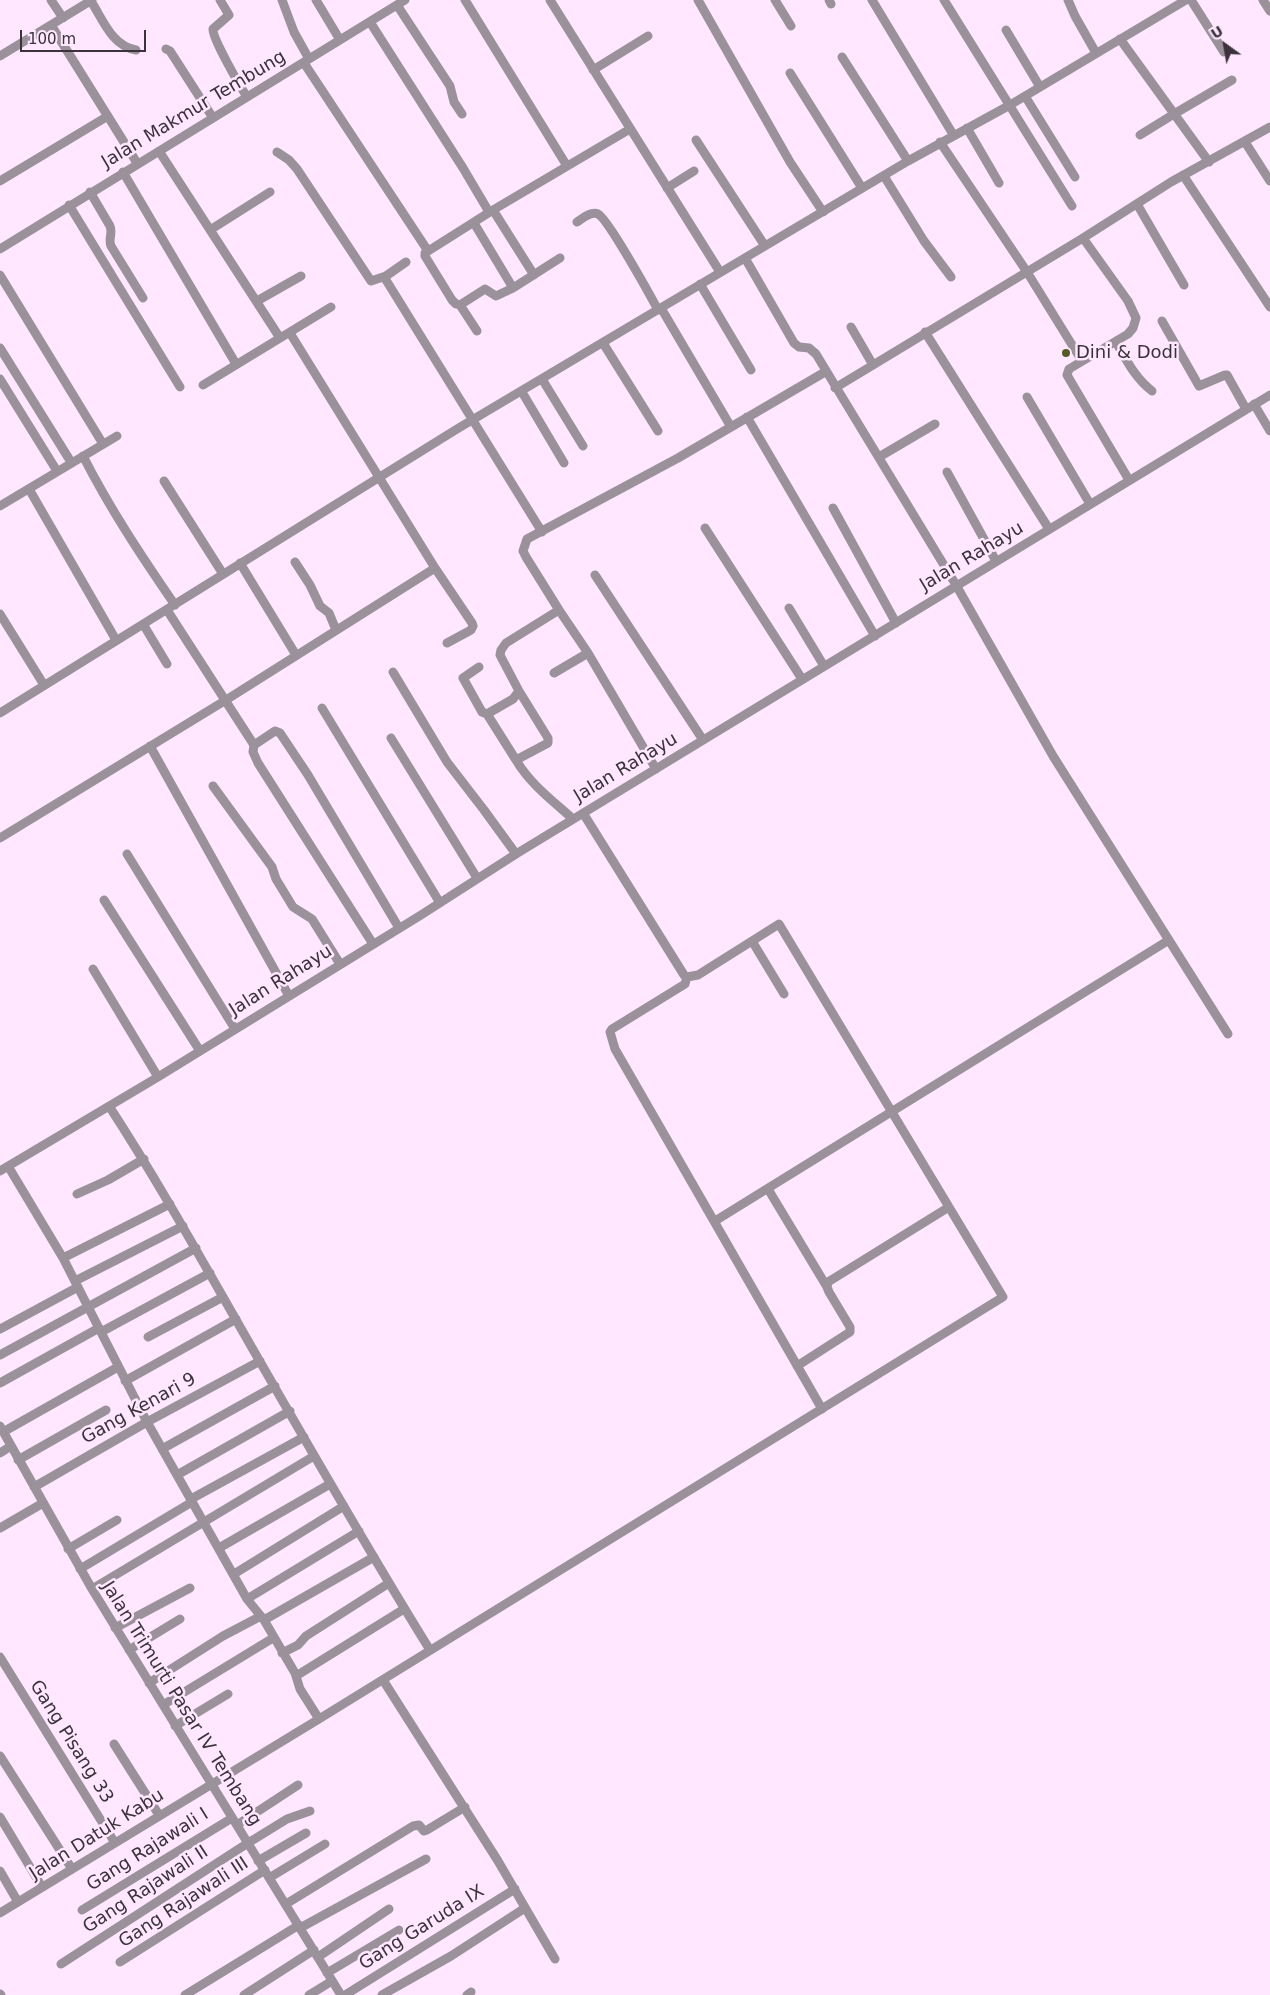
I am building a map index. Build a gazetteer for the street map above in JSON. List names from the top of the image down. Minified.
{"streets":{"street":["Jalan Makmur Tembung","Jalan Rahayu","Gang Kenari 9","Jalan Trimurti Pasar IV Tembang","Gang Pisang 33","Jalan Datuk Kabu","Gang Rajawali I","Gang Rajawali II","Gang Rajawali III","Gang Garuda IX"]},"crossings":[["Gang Kenari 9","Jalan Trimurti Pasar IV Tembang"],["Jalan Trimurti Pasar IV Tembang","Jalan Datuk Kabu"],["Jalan Trimurti Pasar IV Tembang","Gang Rajawali I"],["Jalan Trimurti Pasar IV Tembang","Gang Rajawali II"],["Jalan Trimurti Pasar IV Tembang","Gang Rajawali III"],["Gang Pisang 33","Jalan Datuk Kabu"]],"places":["Dini & Dodi"],"scale_bar":"100 m","north":"top left"}
